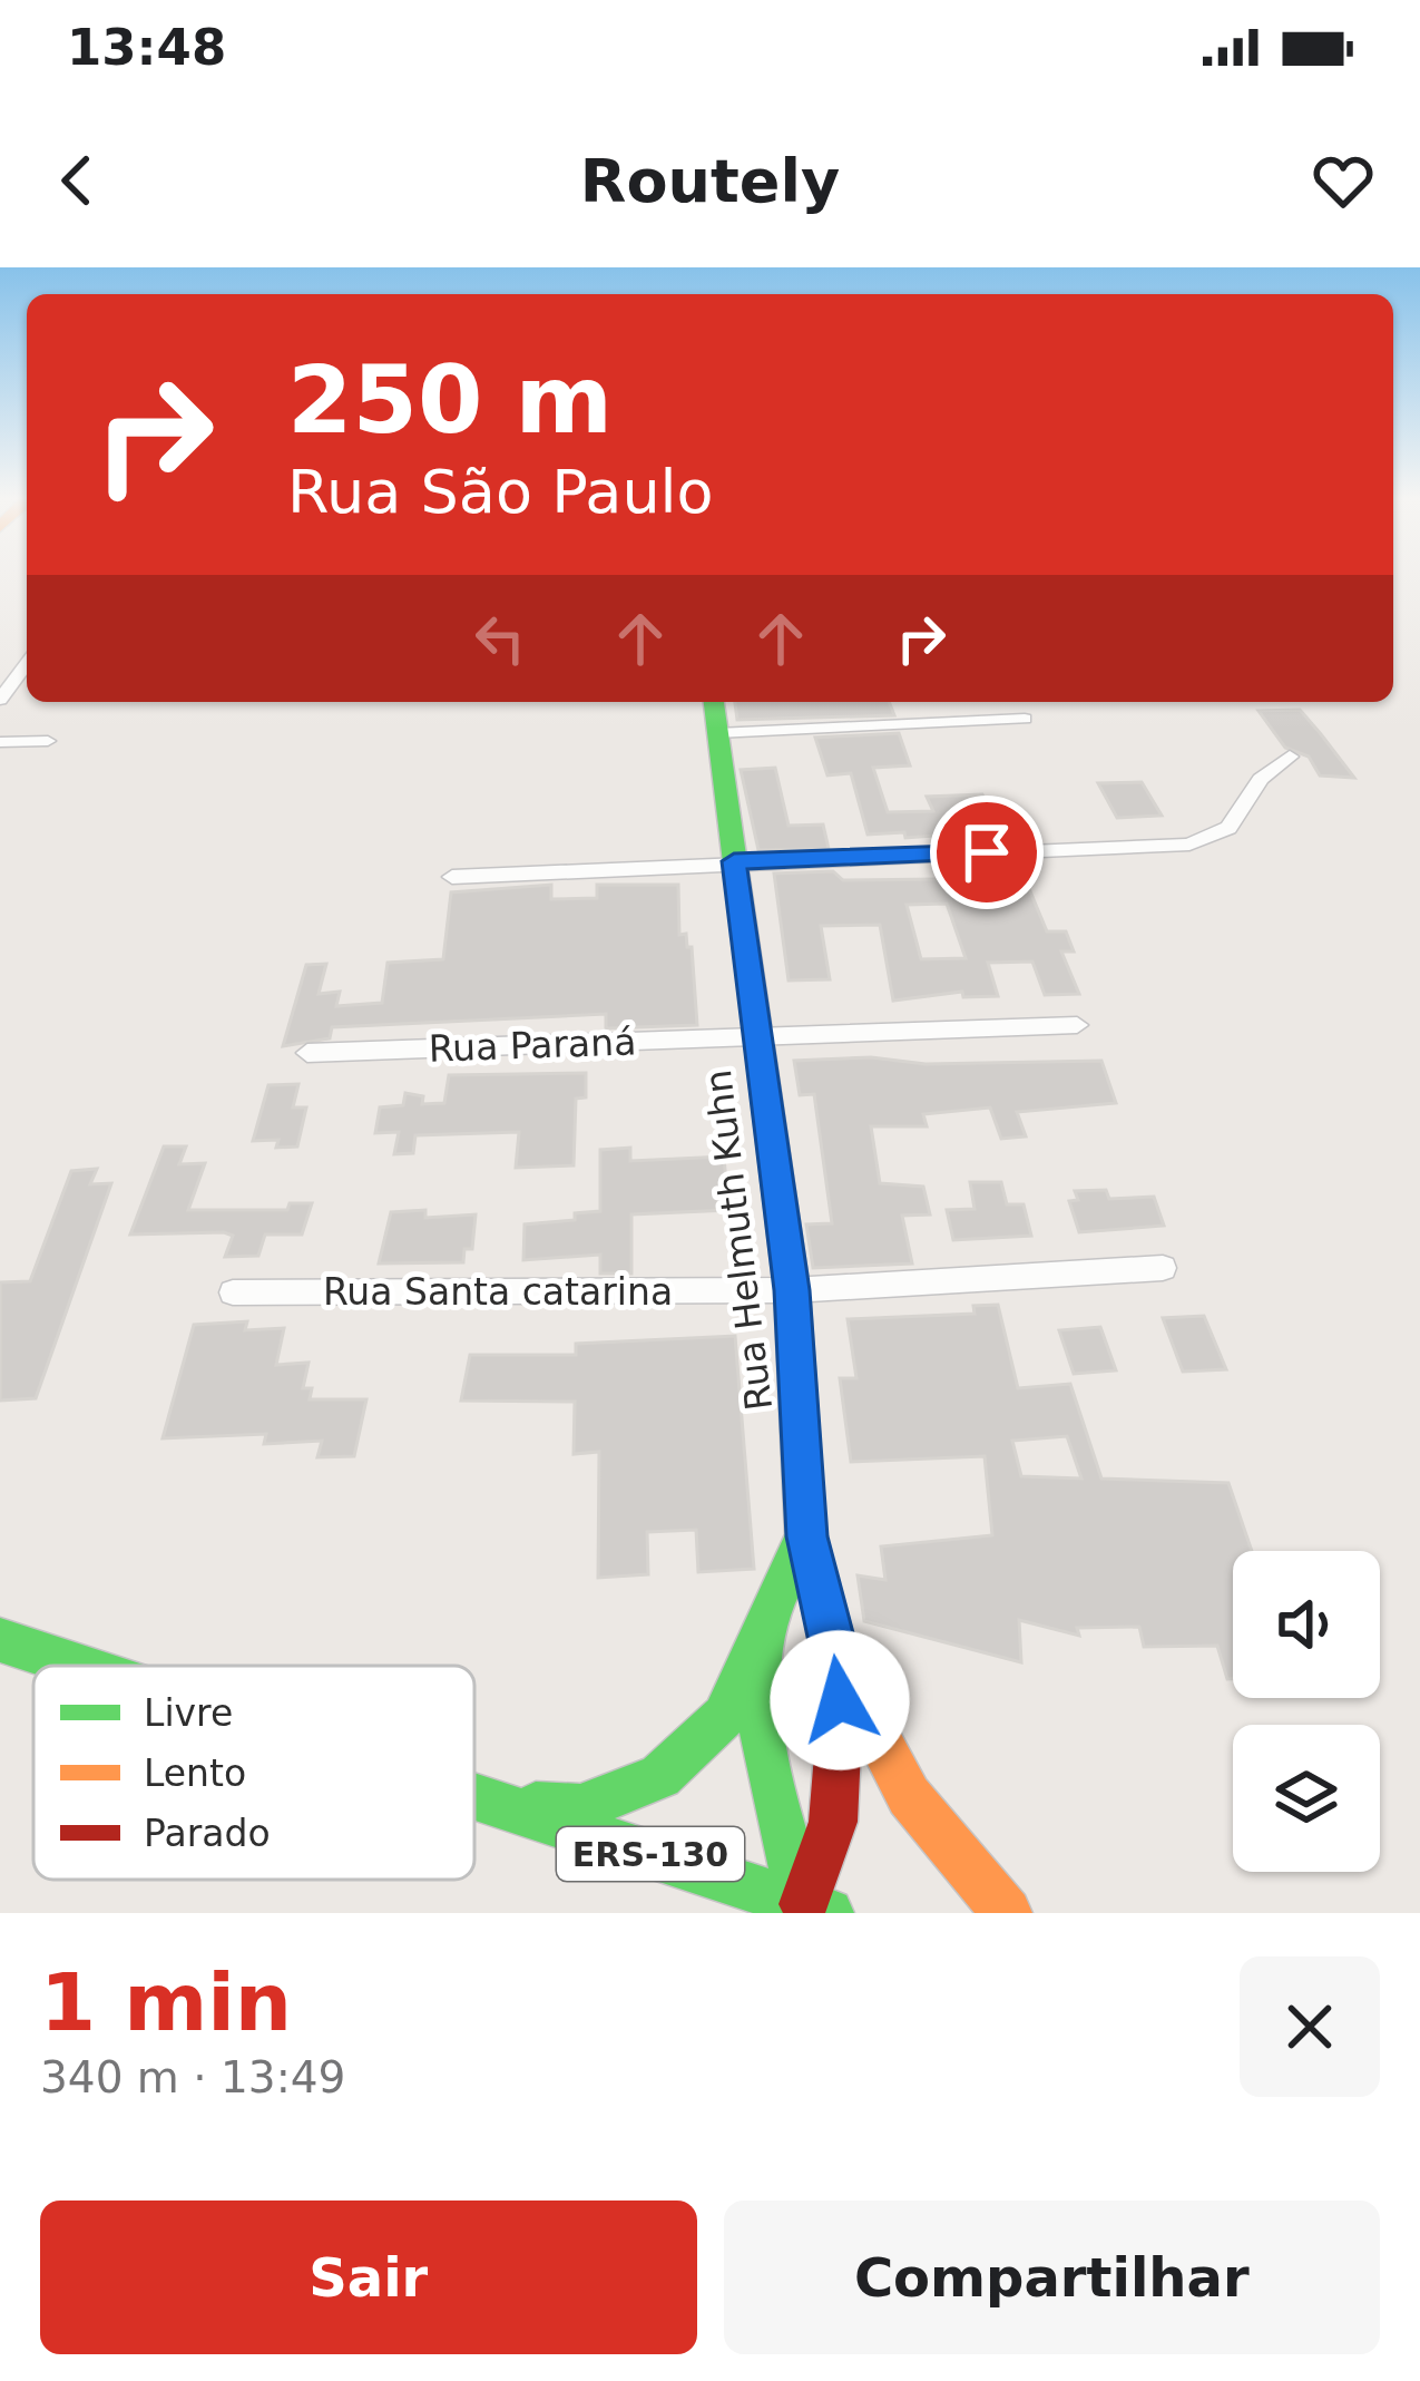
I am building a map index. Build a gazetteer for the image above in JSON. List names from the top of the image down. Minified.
{"streets":{"main road":["Rua Helmuth Kuhn","ERS-130"],"street":["Rua Paraná","Rua Santa catarina"]},"crossings":[["Rua Paraná","Rua Helmuth Kuhn"],["Rua Helmuth Kuhn","Rua Santa catarina"],["Rua Helmuth Kuhn","ERS-130"]],"legend":["Livre","Lento","Parado"],"page":{"status":"13:48","header":"Routely","turn":["250 m","Rua São Paulo"],"heading":["1 min","340 m · 13:49"],"buttons":["Sair","Compartilhar"]}}
